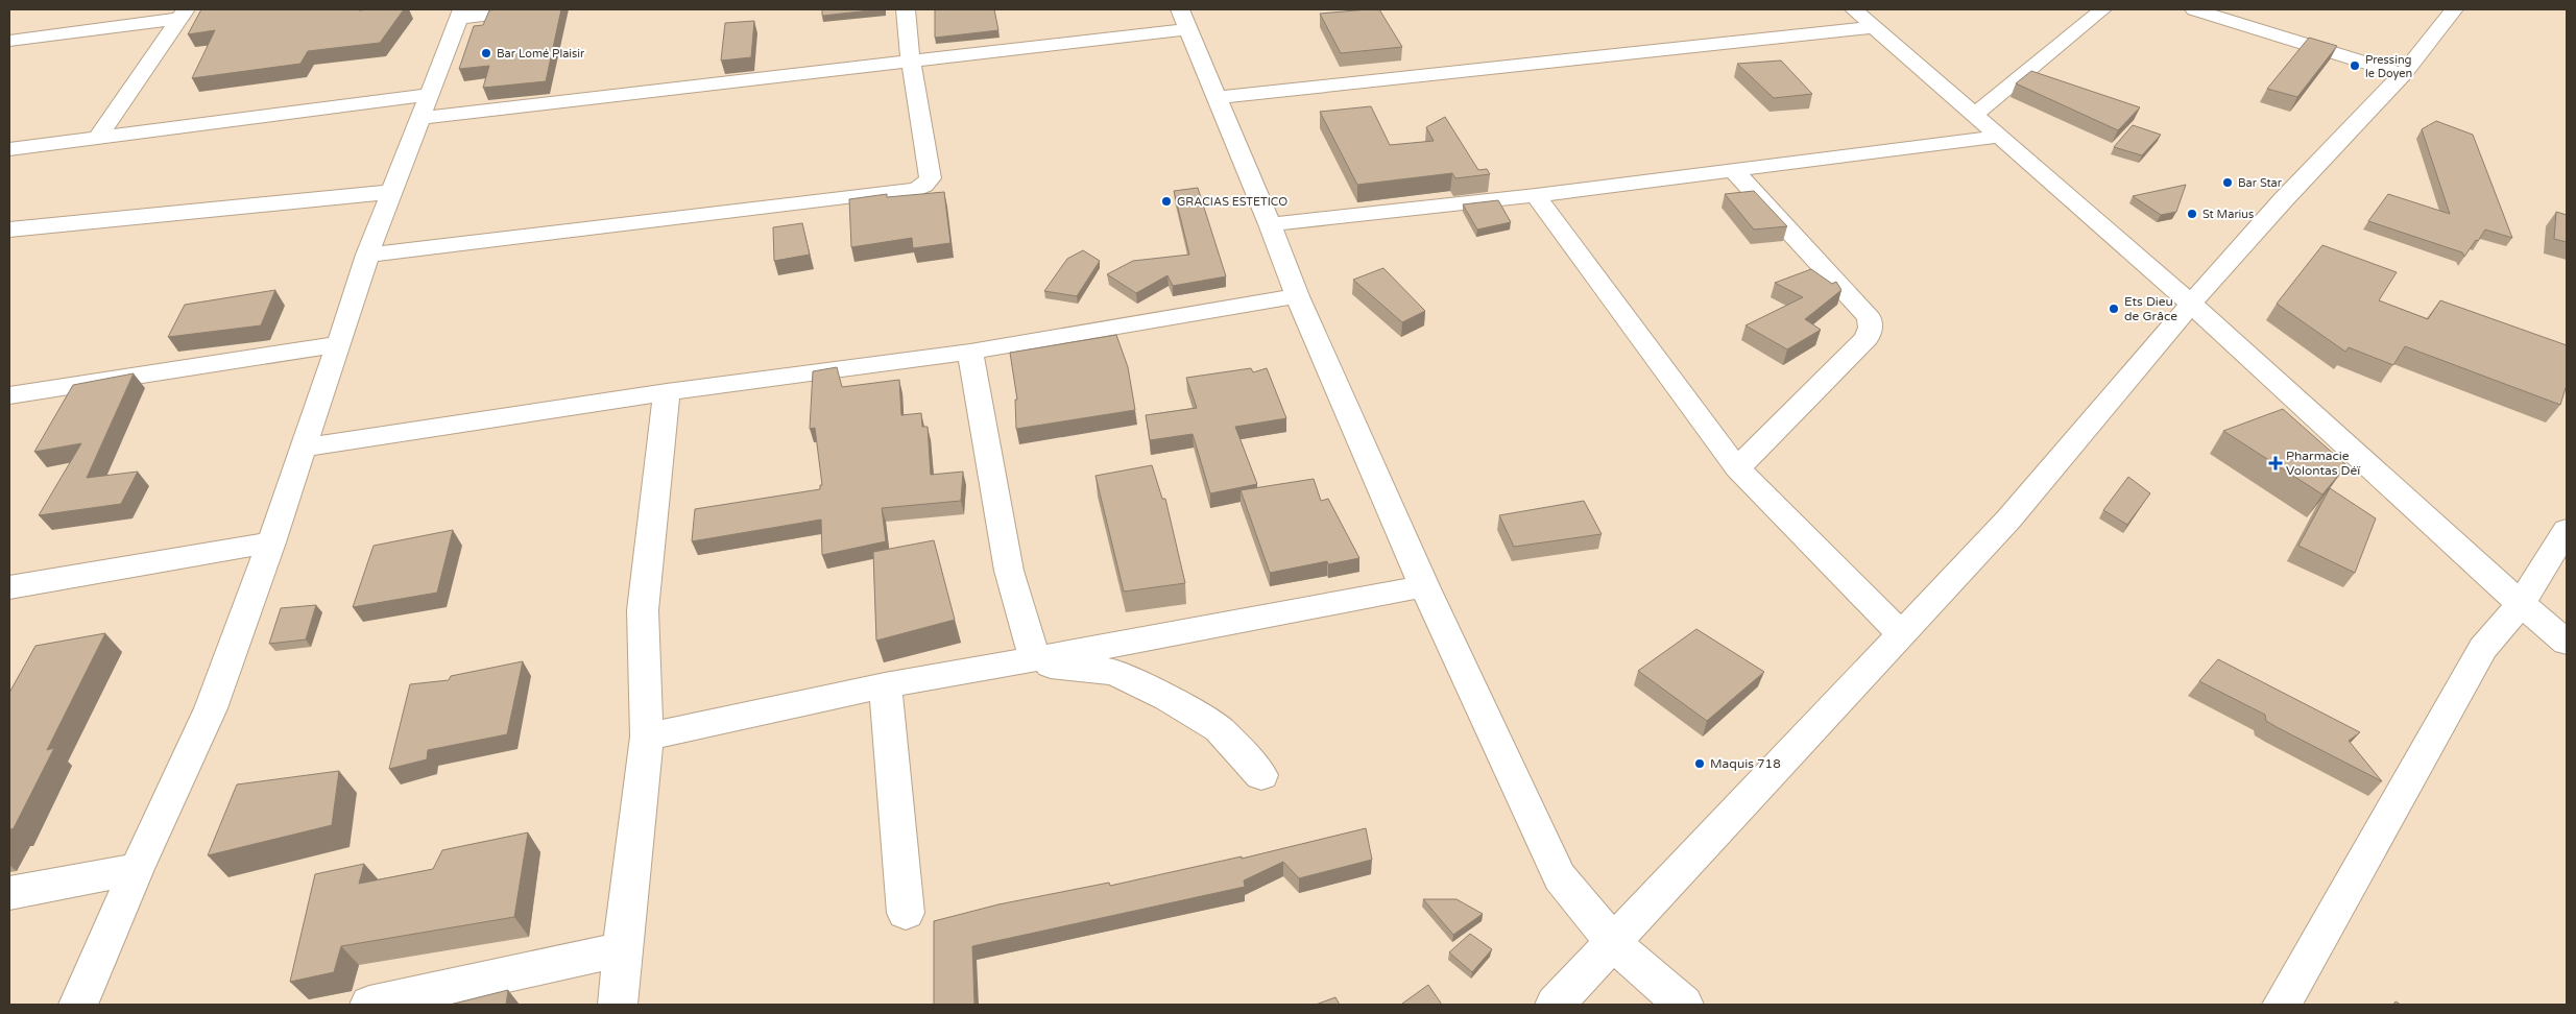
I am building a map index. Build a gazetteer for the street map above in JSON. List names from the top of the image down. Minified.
{"places":{"other":["Bar Lomé Plaisir","Pressing le Doyen","Bar Star","GRACIAS ESTETICO","St Marius","Ets Dieu de Grâce","Maquis 718"],"health":["Pharmacie Volontas Déï"]}}
